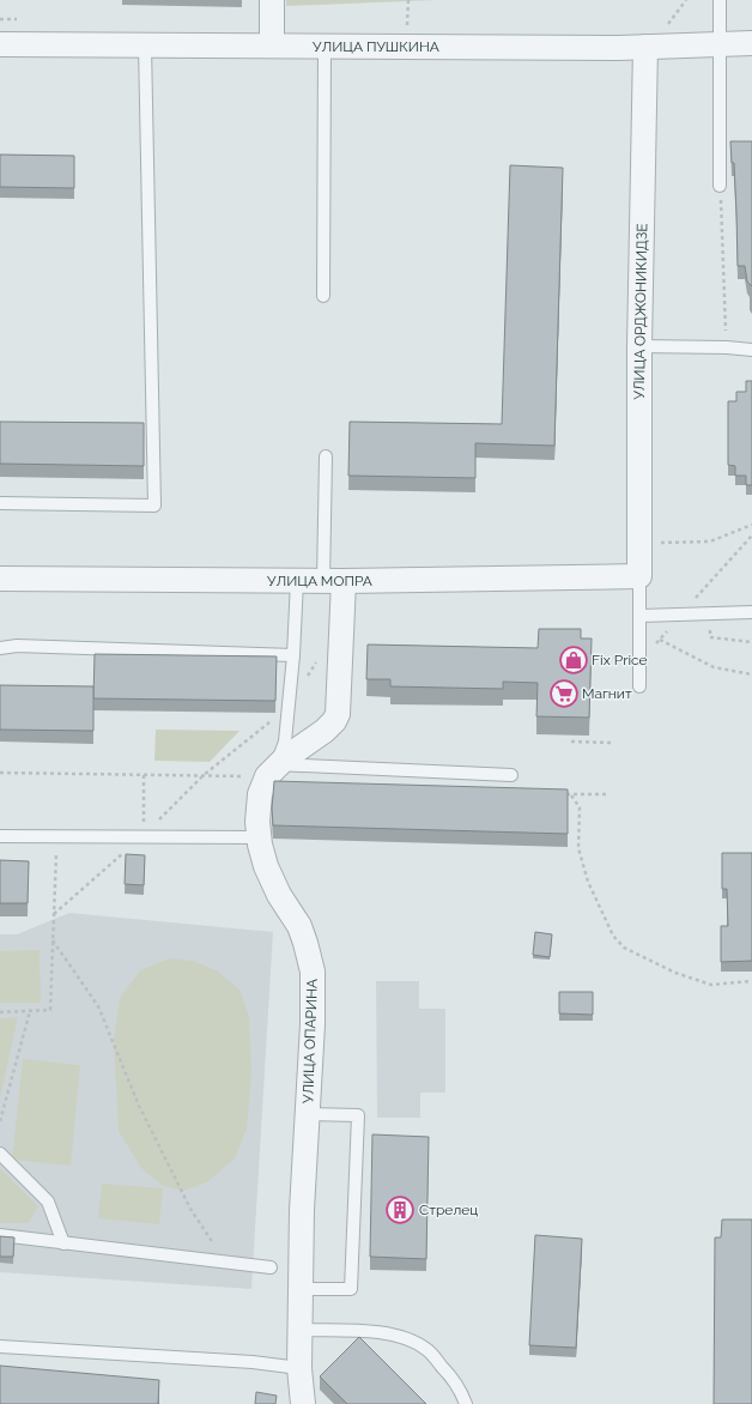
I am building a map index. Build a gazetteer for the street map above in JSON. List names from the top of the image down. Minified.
{"streets":{"street":["УЛИЦА ПУШКИНА","УЛИЦА ОРДЖОНИКИДЗЕ","УЛИЦА МОПРА","УЛИЦА ОПАРИНА"]},"crossings":[["УЛИЦА ПУШКИНА","УЛИЦА ОРДЖОНИКИДЗЕ"],["УЛИЦА ОРДЖОНИКИДЗЕ","УЛИЦА МОПРА"]],"places":{"shop":["Fix Price"],"supermarket":["Магнит"],"building":["Стрелец"]}}
